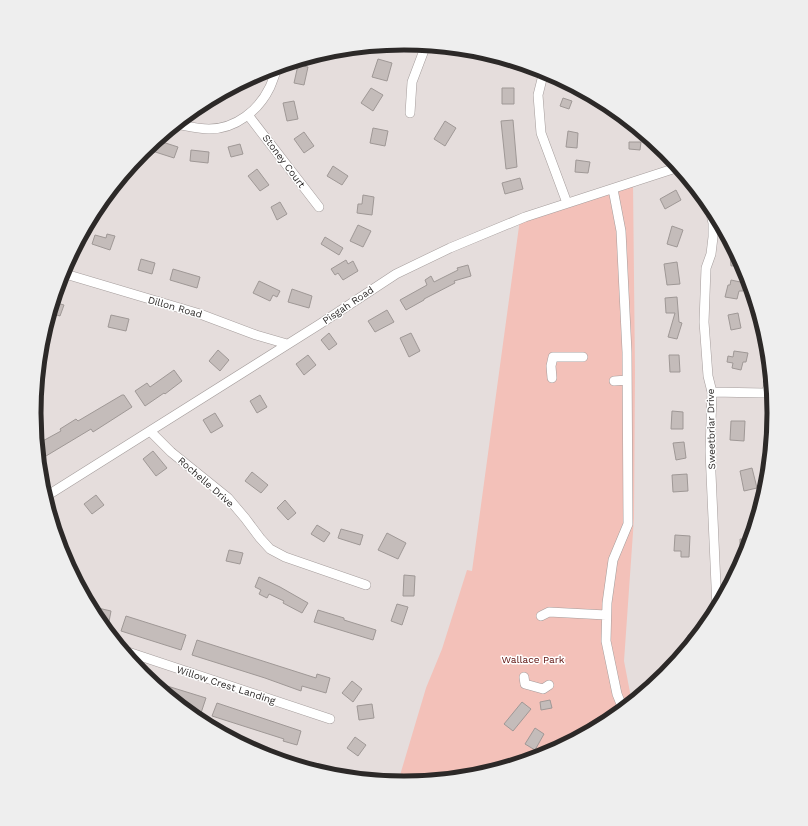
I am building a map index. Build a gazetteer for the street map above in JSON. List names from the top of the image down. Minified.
{"streets":{"street":["Stoney Court","Pisgah Road","Dillon Road","Sweetbriar Drive","Rochelle Drive","Willow Crest Landing"]},"crossings":[["Pisgah Road","Dillon Road"],["Pisgah Road","Rochelle Drive"]],"parks":["Wallace Park"]}
